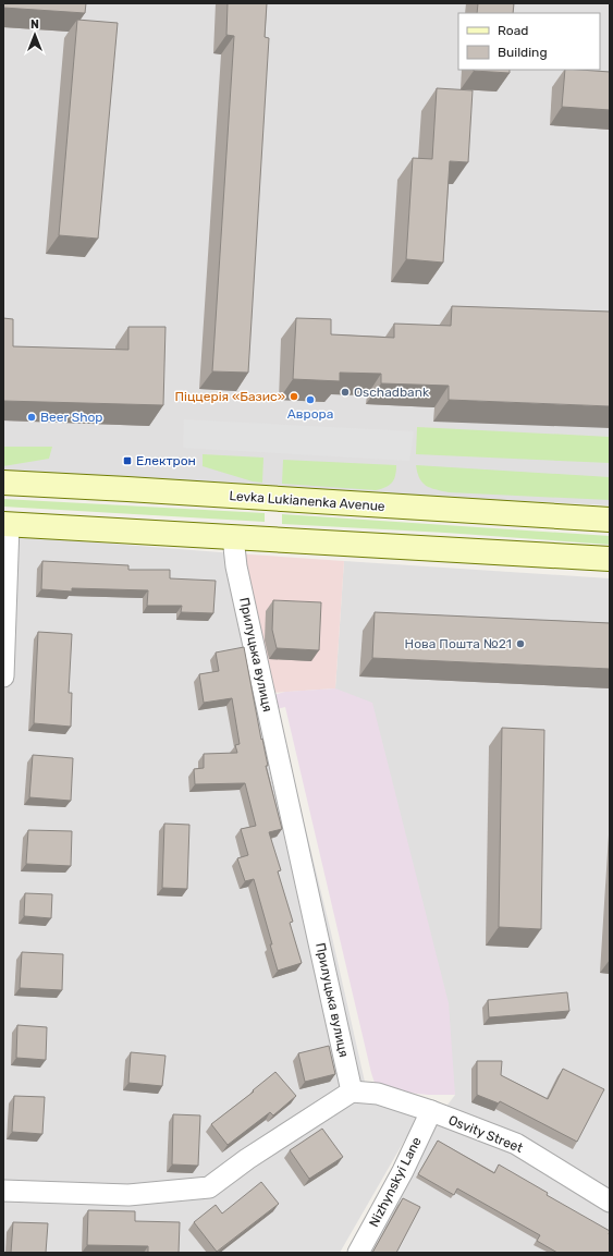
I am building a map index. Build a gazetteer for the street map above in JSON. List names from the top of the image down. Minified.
{"streets":{"main road":["Levka Lukianenka Avenue"],"street":["Прилуцька вулиця","Osvity Street","Nizhynskyi Lane"]},"crossings":[["Прилуцька вулиця","Osvity Street"],["Osvity Street","Nizhynskyi Lane"]],"places":{"other":["Oschadbank","Піццерія «Базис»","Аврора","Beer Shop","Нова Пошта №21"],"transit":["Електрон"]},"legend":["Road","Building"],"north":"top"}
